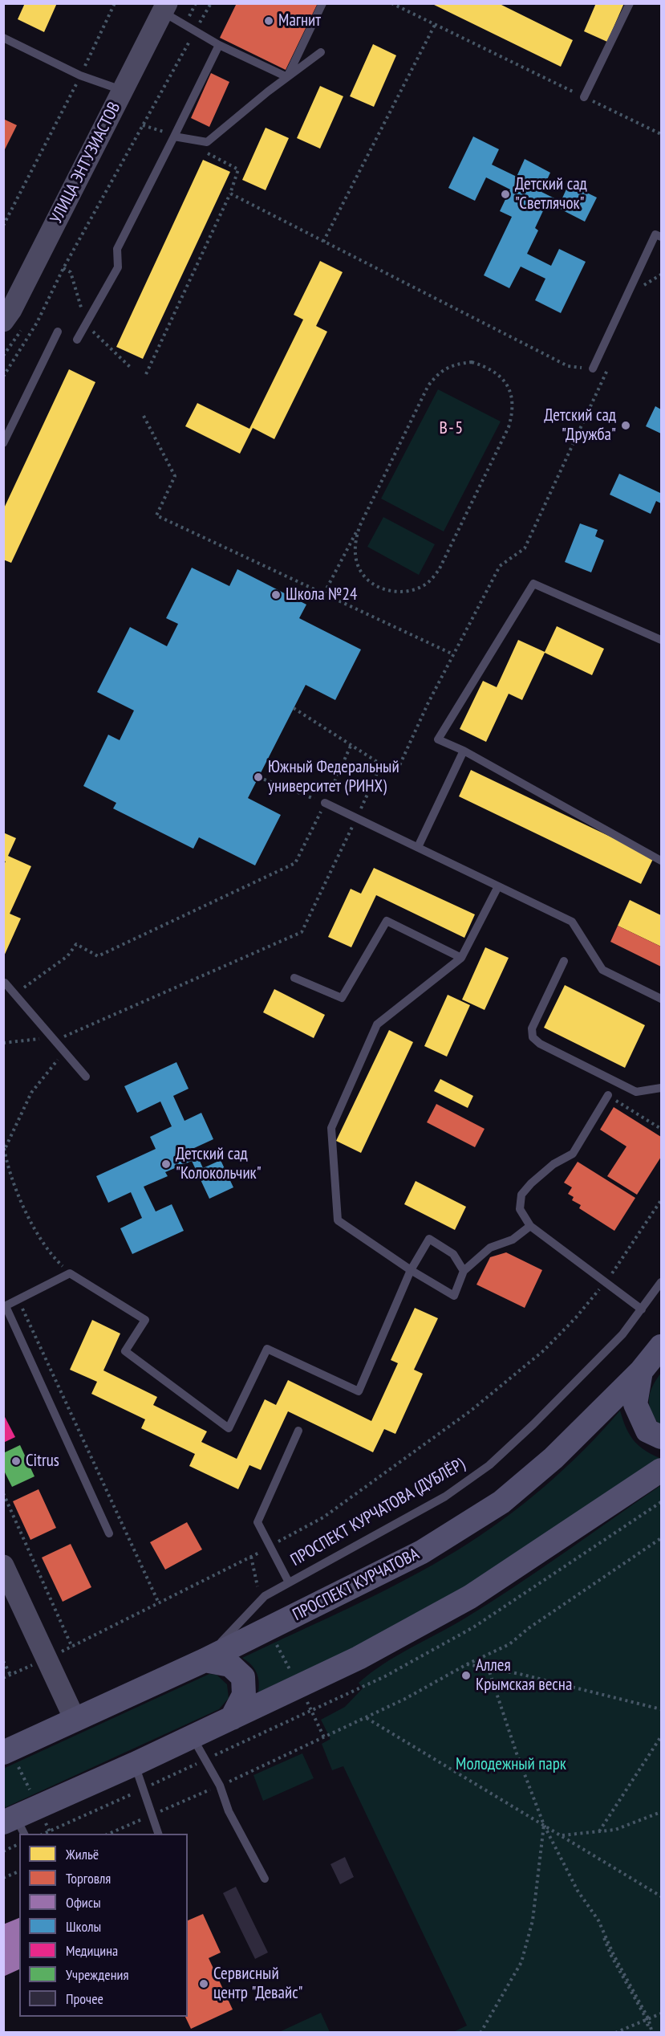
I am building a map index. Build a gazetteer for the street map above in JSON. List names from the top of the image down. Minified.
{"streets":{"main road":["ПРОСПЕКТ КУРЧАТОВА"],"street":["УЛИЦА ЭНТУЗИАСТОВ"],"lane":["ПРОСПЕКТ КУРЧАТОВА (ДУБЛЁР)"]},"crossings":[["ПРОСПЕКТ КУРЧАТОВА (ДУБЛЁР)","ПРОСПЕКТ КУРЧАТОВА"]],"districts":["В-5"],"parks":["Молодежный парк"],"places":["Магнит","Детский сад \"Светлячок\"","Детский сад \"Дружба\"","Школа №24","Южный Федеральный университет (РИНХ)","Детский сад \"Колокольчик\"","Citrus","Аллея Крымская весна","Сервисный центр \"Девайс\""],"legend":["Жильё","Торговля","Офисы","Школы","Медицина","Учреждения","Прочее"]}
